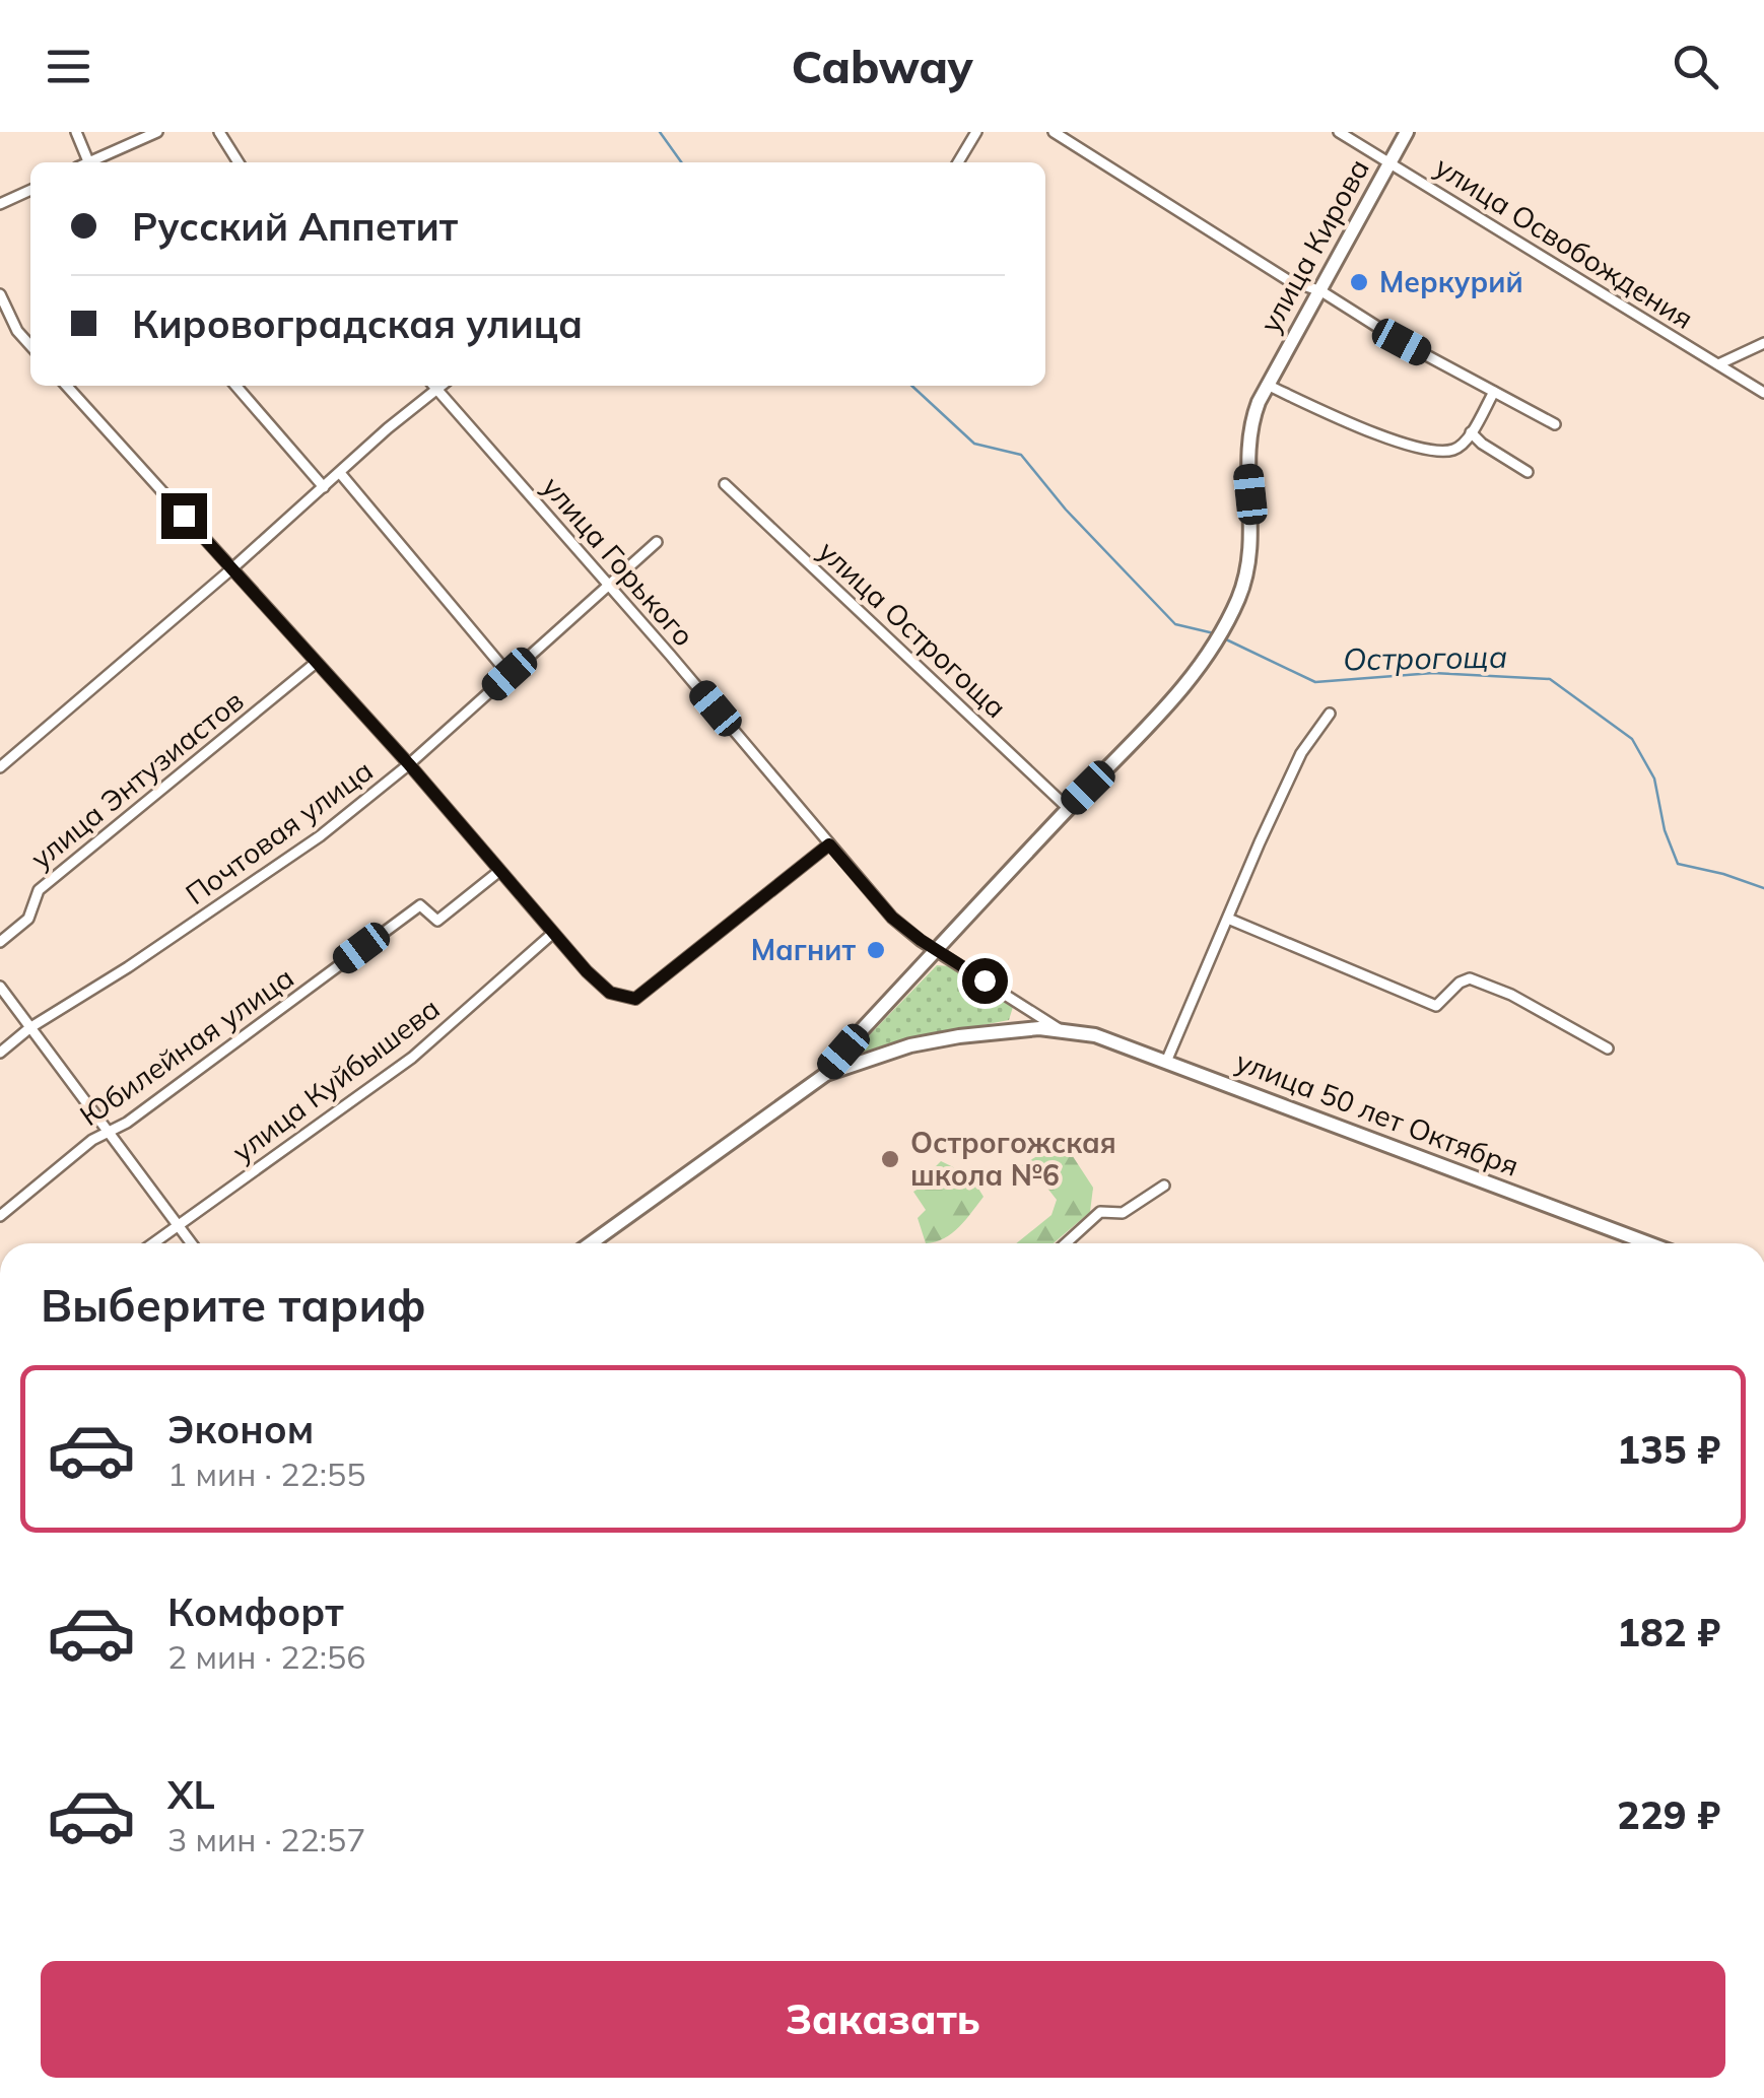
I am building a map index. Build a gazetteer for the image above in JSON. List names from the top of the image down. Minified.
{"streets":{"main road":["улица Кирова","улица 50 лет Октября"],"street":["улица Освобождения","улица Горького","улица Острогоща","улица Энтузиастов","Почтовая улица","Юбилейная улица","улица Куйбышева"]},"crossings":[["улица Освобождения","улица Кирова"],["улица Кирова","улица Горького"],["улица Кирова","улица Острогоща"],["улица Кирова","улица 50 лет Октября"],["улица Горького","Почтовая улица"],["улица Горького","улица 50 лет Октября"]],"water":["Острогоща"],"places":["Меркурий","Магнит","Острогожская школа №6"],"page":{"header":"Cabway","banner":["Русский Аппетит","Кировоградская улица"],"heading":"Выберите тариф","list":[{"name":"Эконом","note":"1 мин · 22:55","value":"135 ₽"},{"name":"Комфорт","note":"2 мин · 22:56","value":"182 ₽"},{"name":"XL","note":"3 мин · 22:57","value":"229 ₽"}],"buttons":"Заказать"}}
